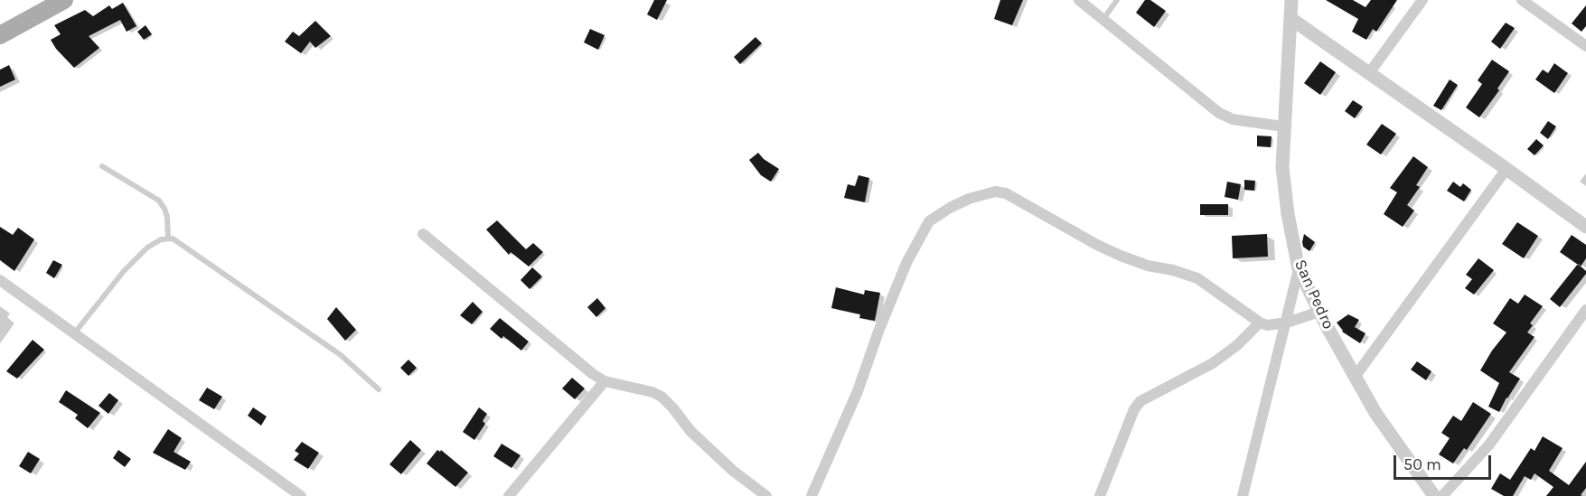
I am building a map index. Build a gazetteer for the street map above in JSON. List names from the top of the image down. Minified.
{"streets":{"street":["San Pedro"]},"scale_bar":"50 m"}
